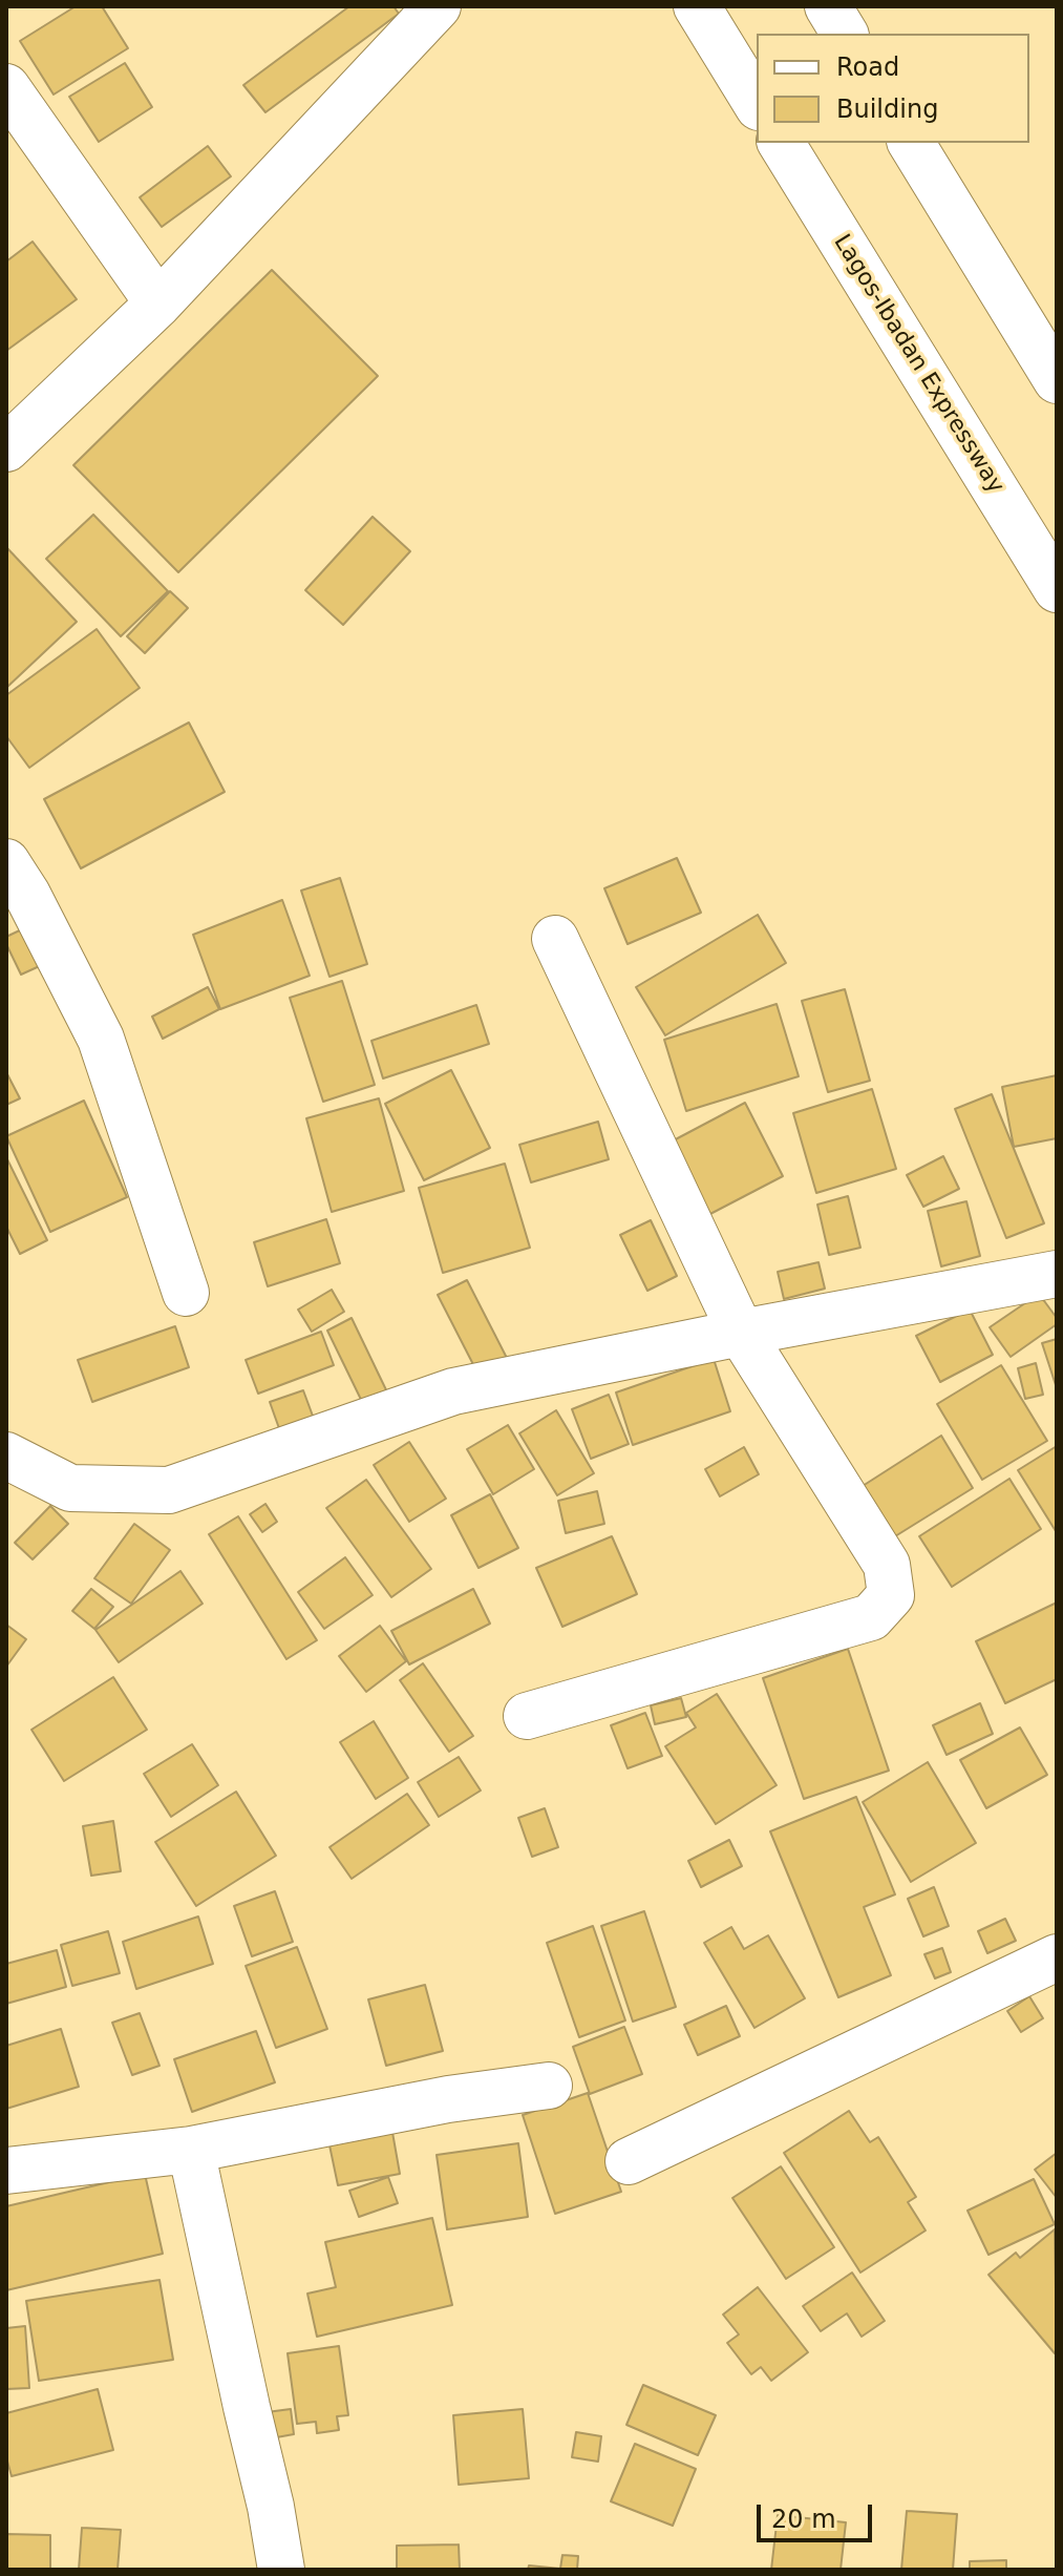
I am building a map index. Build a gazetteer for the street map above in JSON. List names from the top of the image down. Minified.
{"streets":{"main road":["Lagos-Ibadan Expressway"]},"legend":["Road","Building"],"scale_bar":"20 m"}
